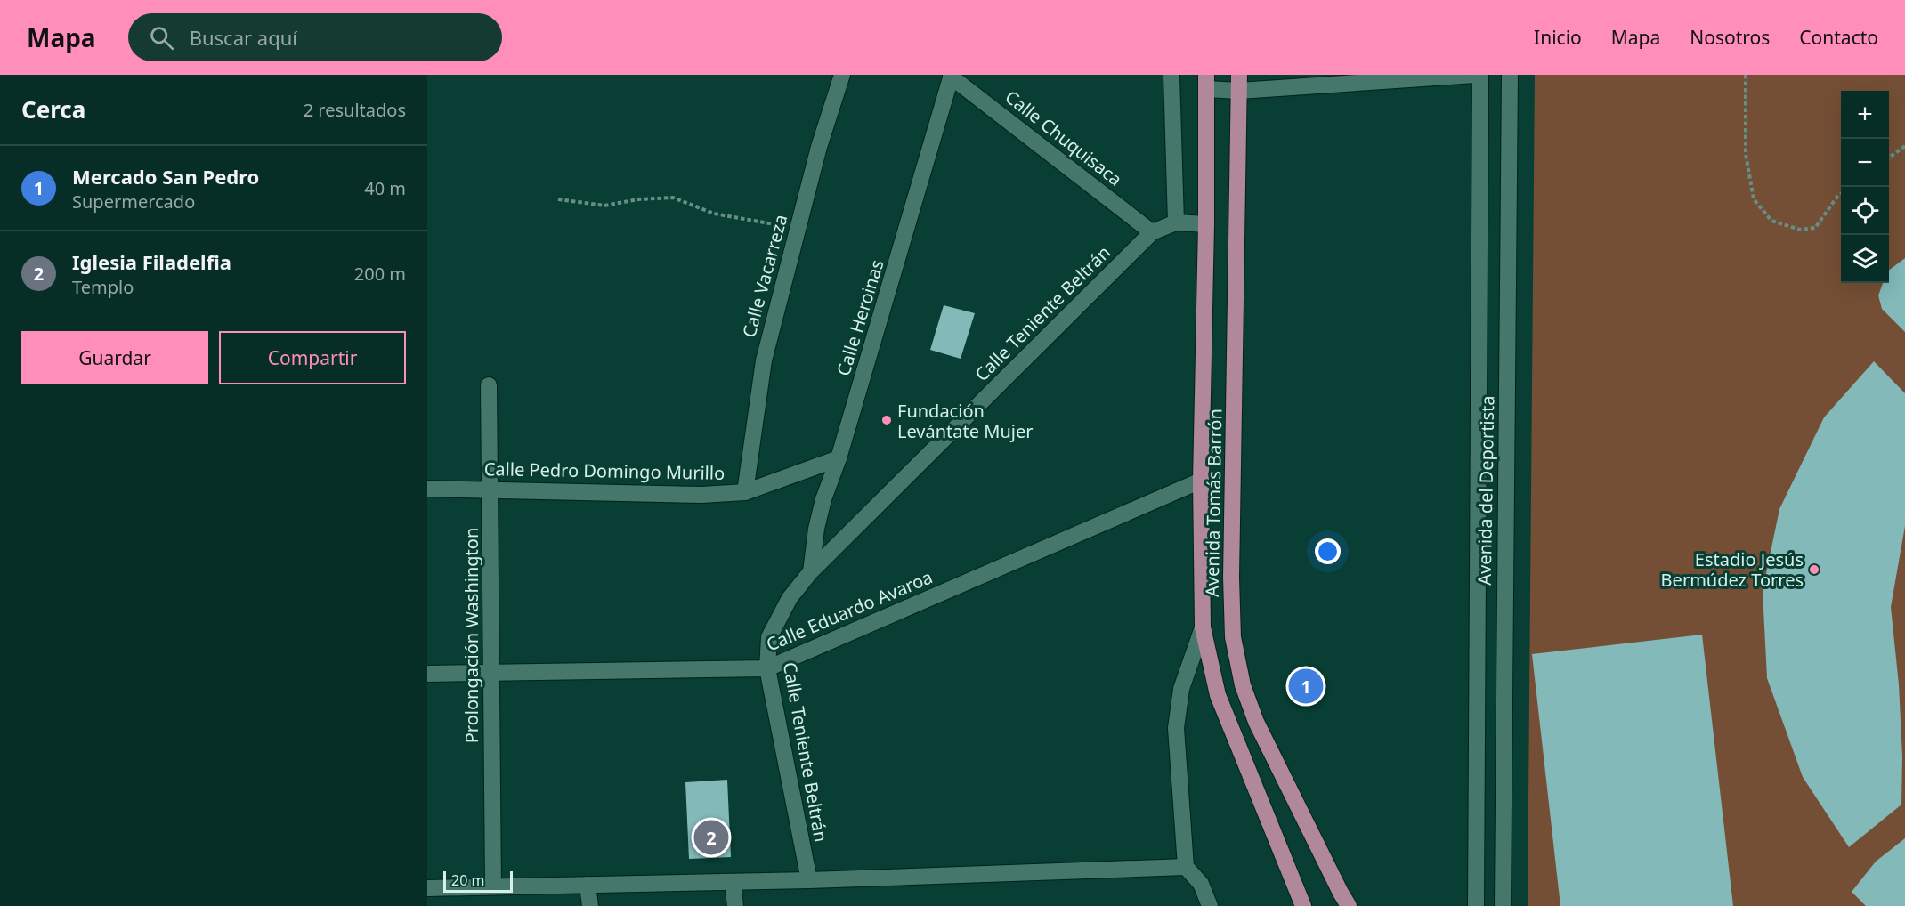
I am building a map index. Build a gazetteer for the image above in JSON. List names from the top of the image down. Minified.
{"streets":{"main road":["Avenida Tomás Barrón"],"street":["Calle Chuquisaca","Calle Vacarreza","Calle Teniente Beltrán","Calle Heroinas","Calle Pedro Domingo Murillo","Avenida del Deportista","Calle Eduardo Avaroa","Prolongación Washington"]},"crossings":[["Calle Chuquisaca","Calle Teniente Beltrán"],["Calle Chuquisaca","Calle Heroinas"],["Calle Vacarreza","Calle Pedro Domingo Murillo"],["Calle Teniente Beltrán","Calle Heroinas"],["Calle Teniente Beltrán","Avenida Tomás Barrón"],["Calle Teniente Beltrán","Calle Eduardo Avaroa"],["Calle Heroinas","Calle Pedro Domingo Murillo"],["Calle Pedro Domingo Murillo","Prolongación Washington"],["Avenida Tomás Barrón","Calle Eduardo Avaroa"],["Calle Eduardo Avaroa","Prolongación Washington"]],"places":["Fundación Levántate Mujer","Estadio Jesús Bermúdez Torres"],"scale_bar":"20 m","page":{"header":"Mapa","search":"Buscar aquí","nav":["Inicio","Mapa","Nosotros","Contacto"],"heading":["Cerca","2 resultados"],"map_buttons":["+","−"],"list":[{"mark":"1","name":"Mercado San Pedro","note":"Supermercado","value":"40 m"},{"mark":"2","name":"Iglesia Filadelfia","note":"Templo","value":"200 m"}],"buttons":["Guardar","Compartir"],"pins":["1","2"],"scale":"20 m"}}
